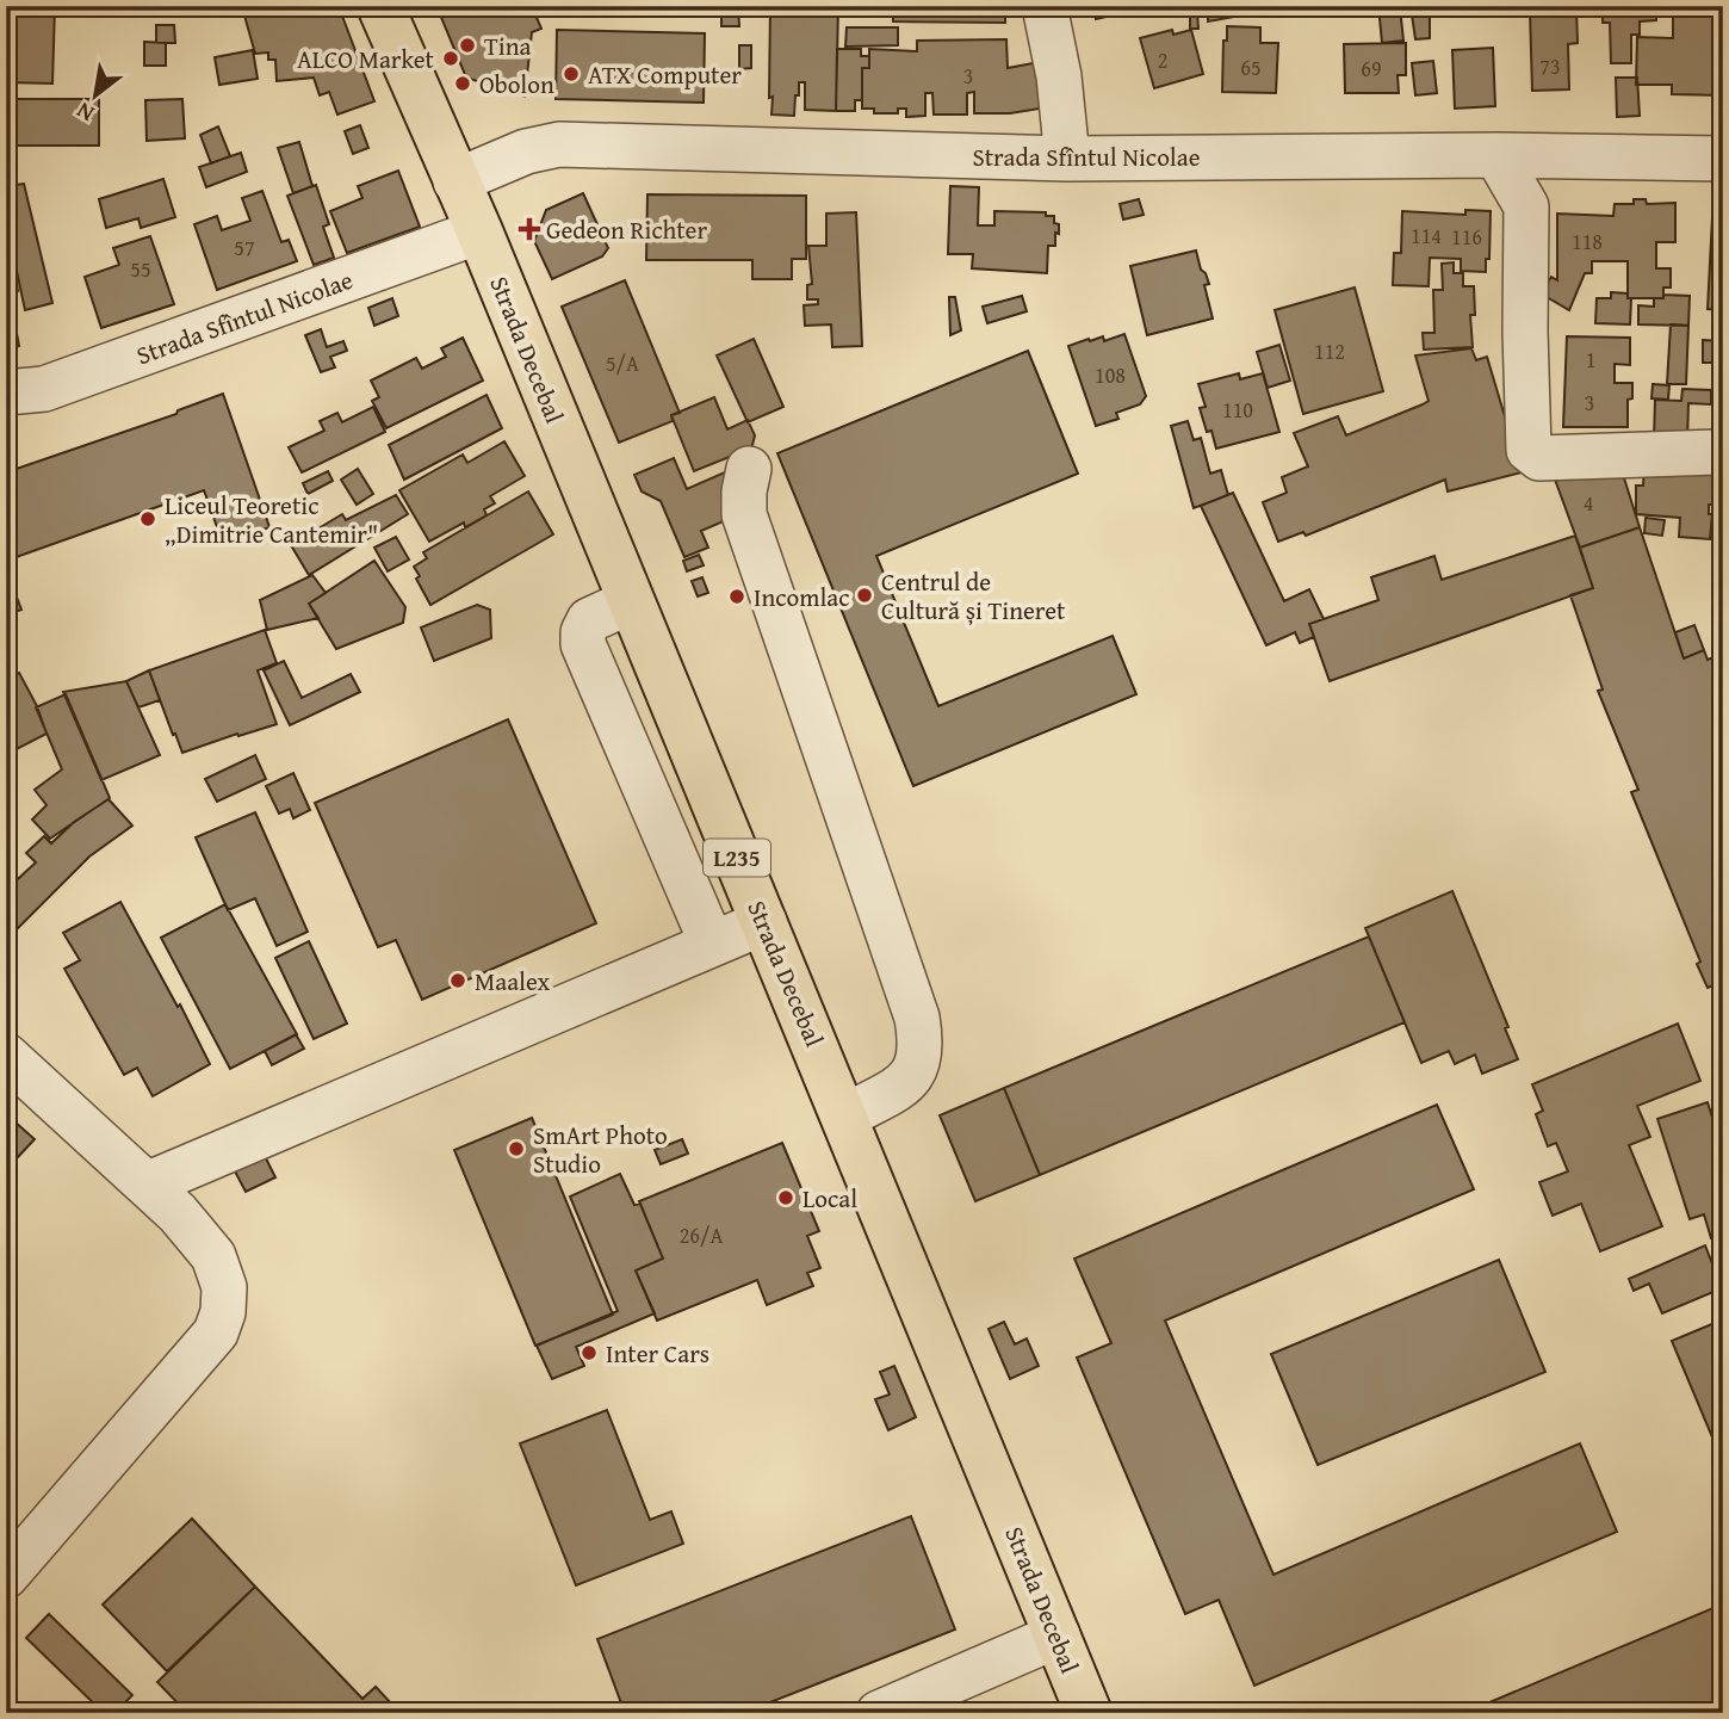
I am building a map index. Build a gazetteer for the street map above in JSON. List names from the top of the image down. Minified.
{"streets":{"main road":["Strada Decebal","L235"],"street":["Strada Sfîntul Nicolae"]},"crossings":[["Strada Sfîntul Nicolae","Strada Decebal"]],"places":{"other":["Tina","ALCO Market","ATX Computer","Obolon","Liceul Teoretic „Dimitrie Cantemir\"","Centrul de Cultură și Tineret","Incomlac","Maalex","SmArt Photo Studio","Local","Inter Cars"],"health":["Gedeon Richter"]},"house_numbers":["2","73","65","69","3","114","116","118","57","55","112","1","5/A","108","3","110","4","26/A"],"north":"bottom left"}
